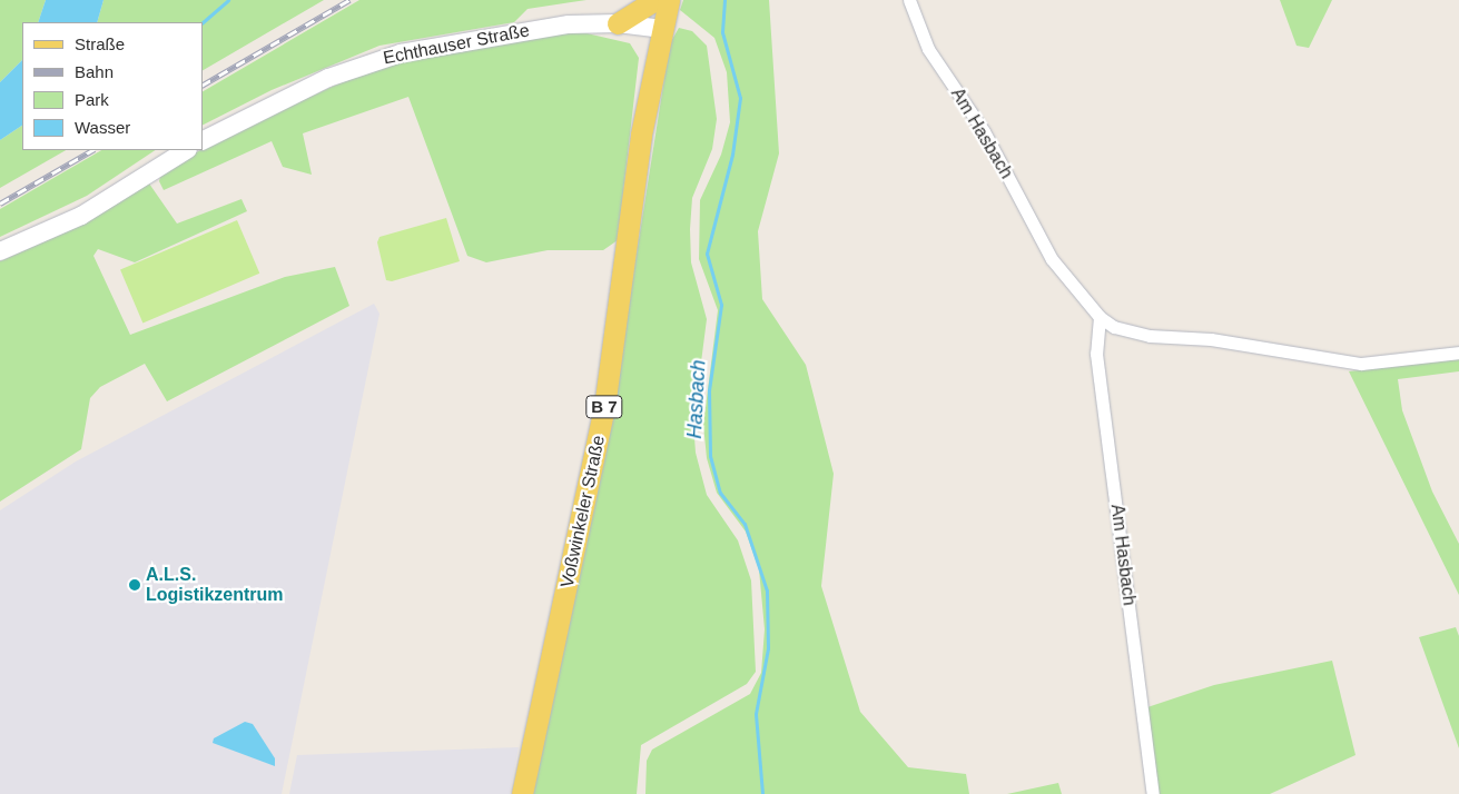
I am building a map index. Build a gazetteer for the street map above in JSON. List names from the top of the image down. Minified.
{"streets":{"main road":["Echthauser Straße","B 7","Voßwinkeler Straße"],"street":["Am Hasbach"]},"crossings":[["Echthauser Straße","B 7"],["Echthauser Straße","Voßwinkeler Straße"],["B 7","Voßwinkeler Straße"]],"water":["Hasbach"],"places":["A.L.S. Logistikzentrum"],"legend":["Straße","Bahn","Park","Wasser"]}
